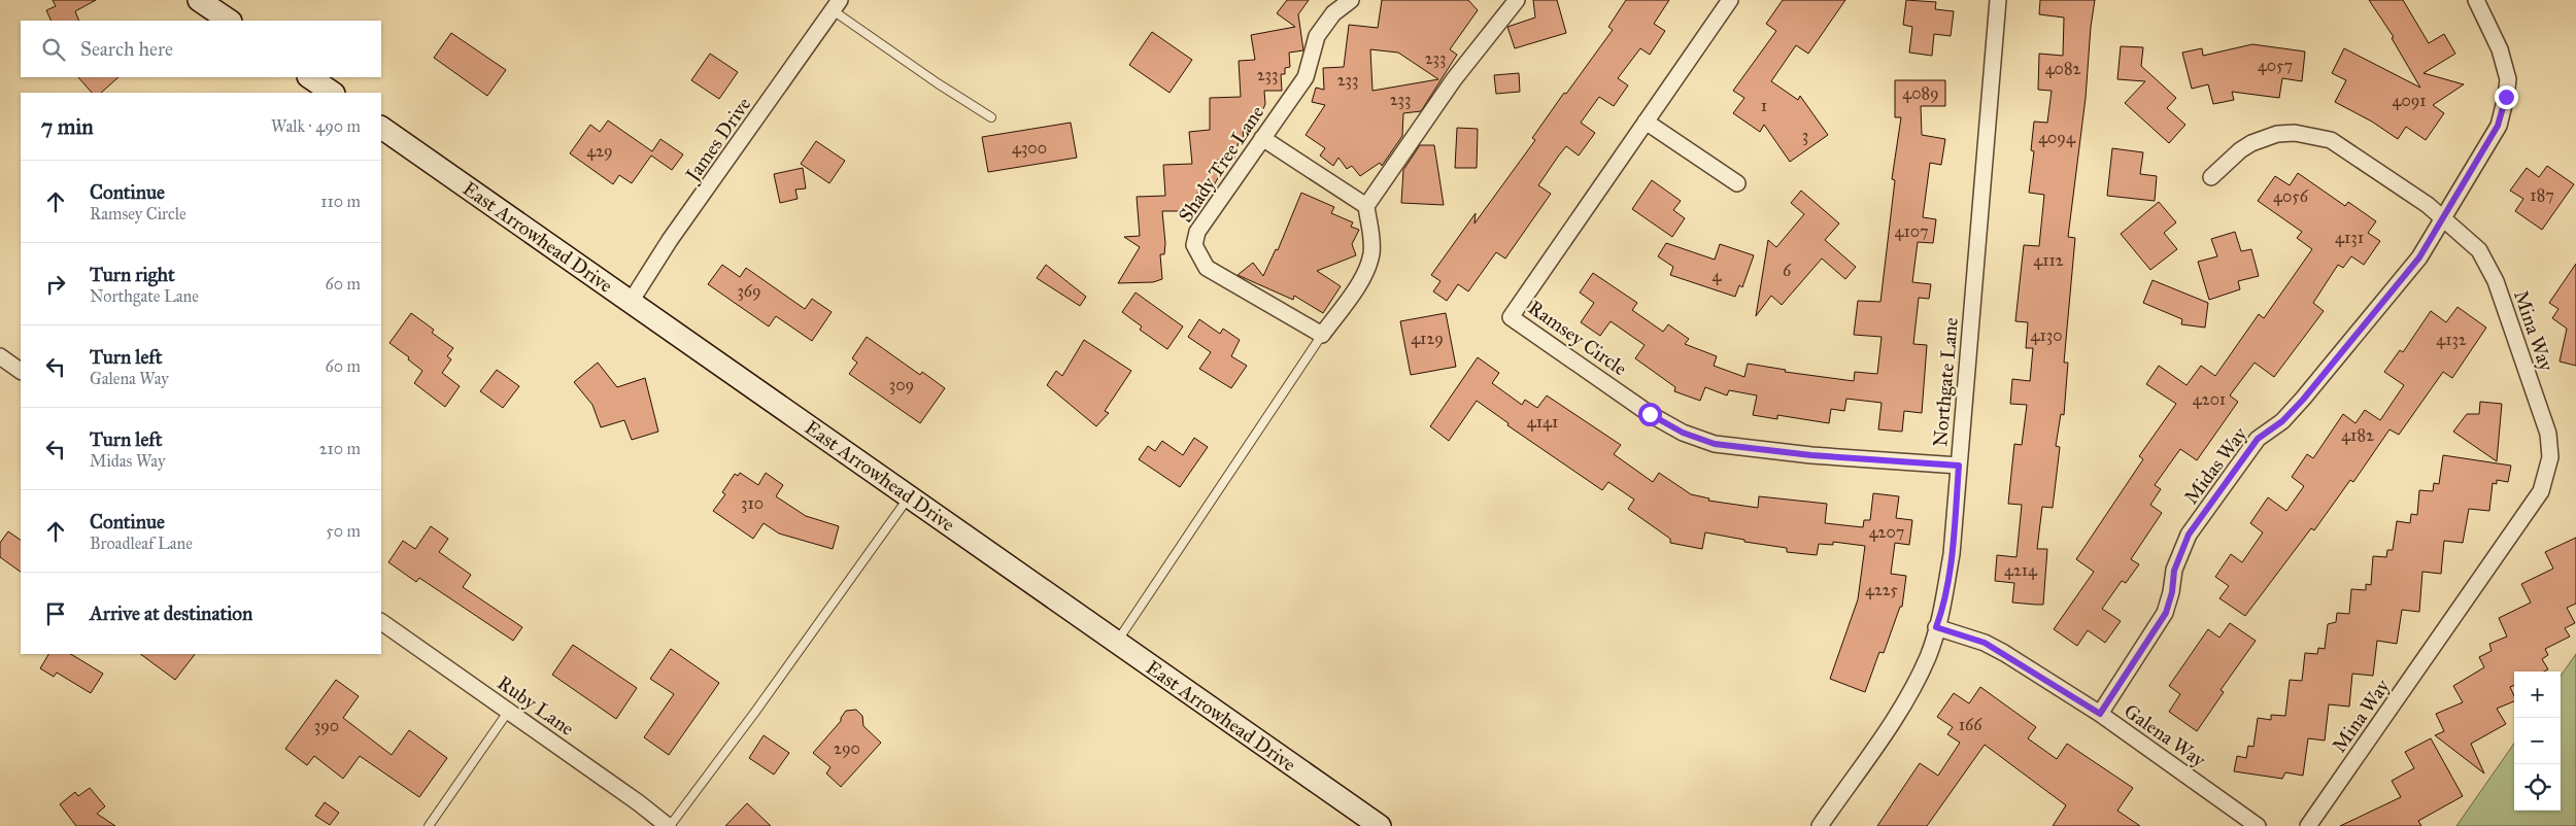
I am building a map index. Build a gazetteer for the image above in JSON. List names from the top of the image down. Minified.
{"streets":{"street":["James Drive","Shady Tree Lane","East Arrowhead Drive","Mina Way","Ramsey Circle","Northgate Lane","Midas Way","Ruby Lane","Galena Way"]},"crossings":[["James Drive","East Arrowhead Drive"],["Mina Way","Midas Way"],["Ramsey Circle","Northgate Lane"],["Northgate Lane","Galena Way"],["Midas Way","Galena Way"]],"house_numbers":["233","4057","4082","233","233","4089","233","4091","1","3","4094","4300","429","187","4056","4107","4131","4112","6","4","369","4130","4129","4132","309","4201","4141","4182","310","4207","4214","4225","166","390","290"],"page":{"search":"Search here","heading":["7 min","Walk · 490 m"],"list":[["Continue","Ramsey Circle","110 m"],["Turn right","Northgate Lane","60 m"],["Turn left","Galena Way","60 m"],["Turn left","Midas Way","210 m"],["Continue","Broadleaf Lane","50 m"],"Arrive at destination"],"map_buttons":["+","−"]}}
